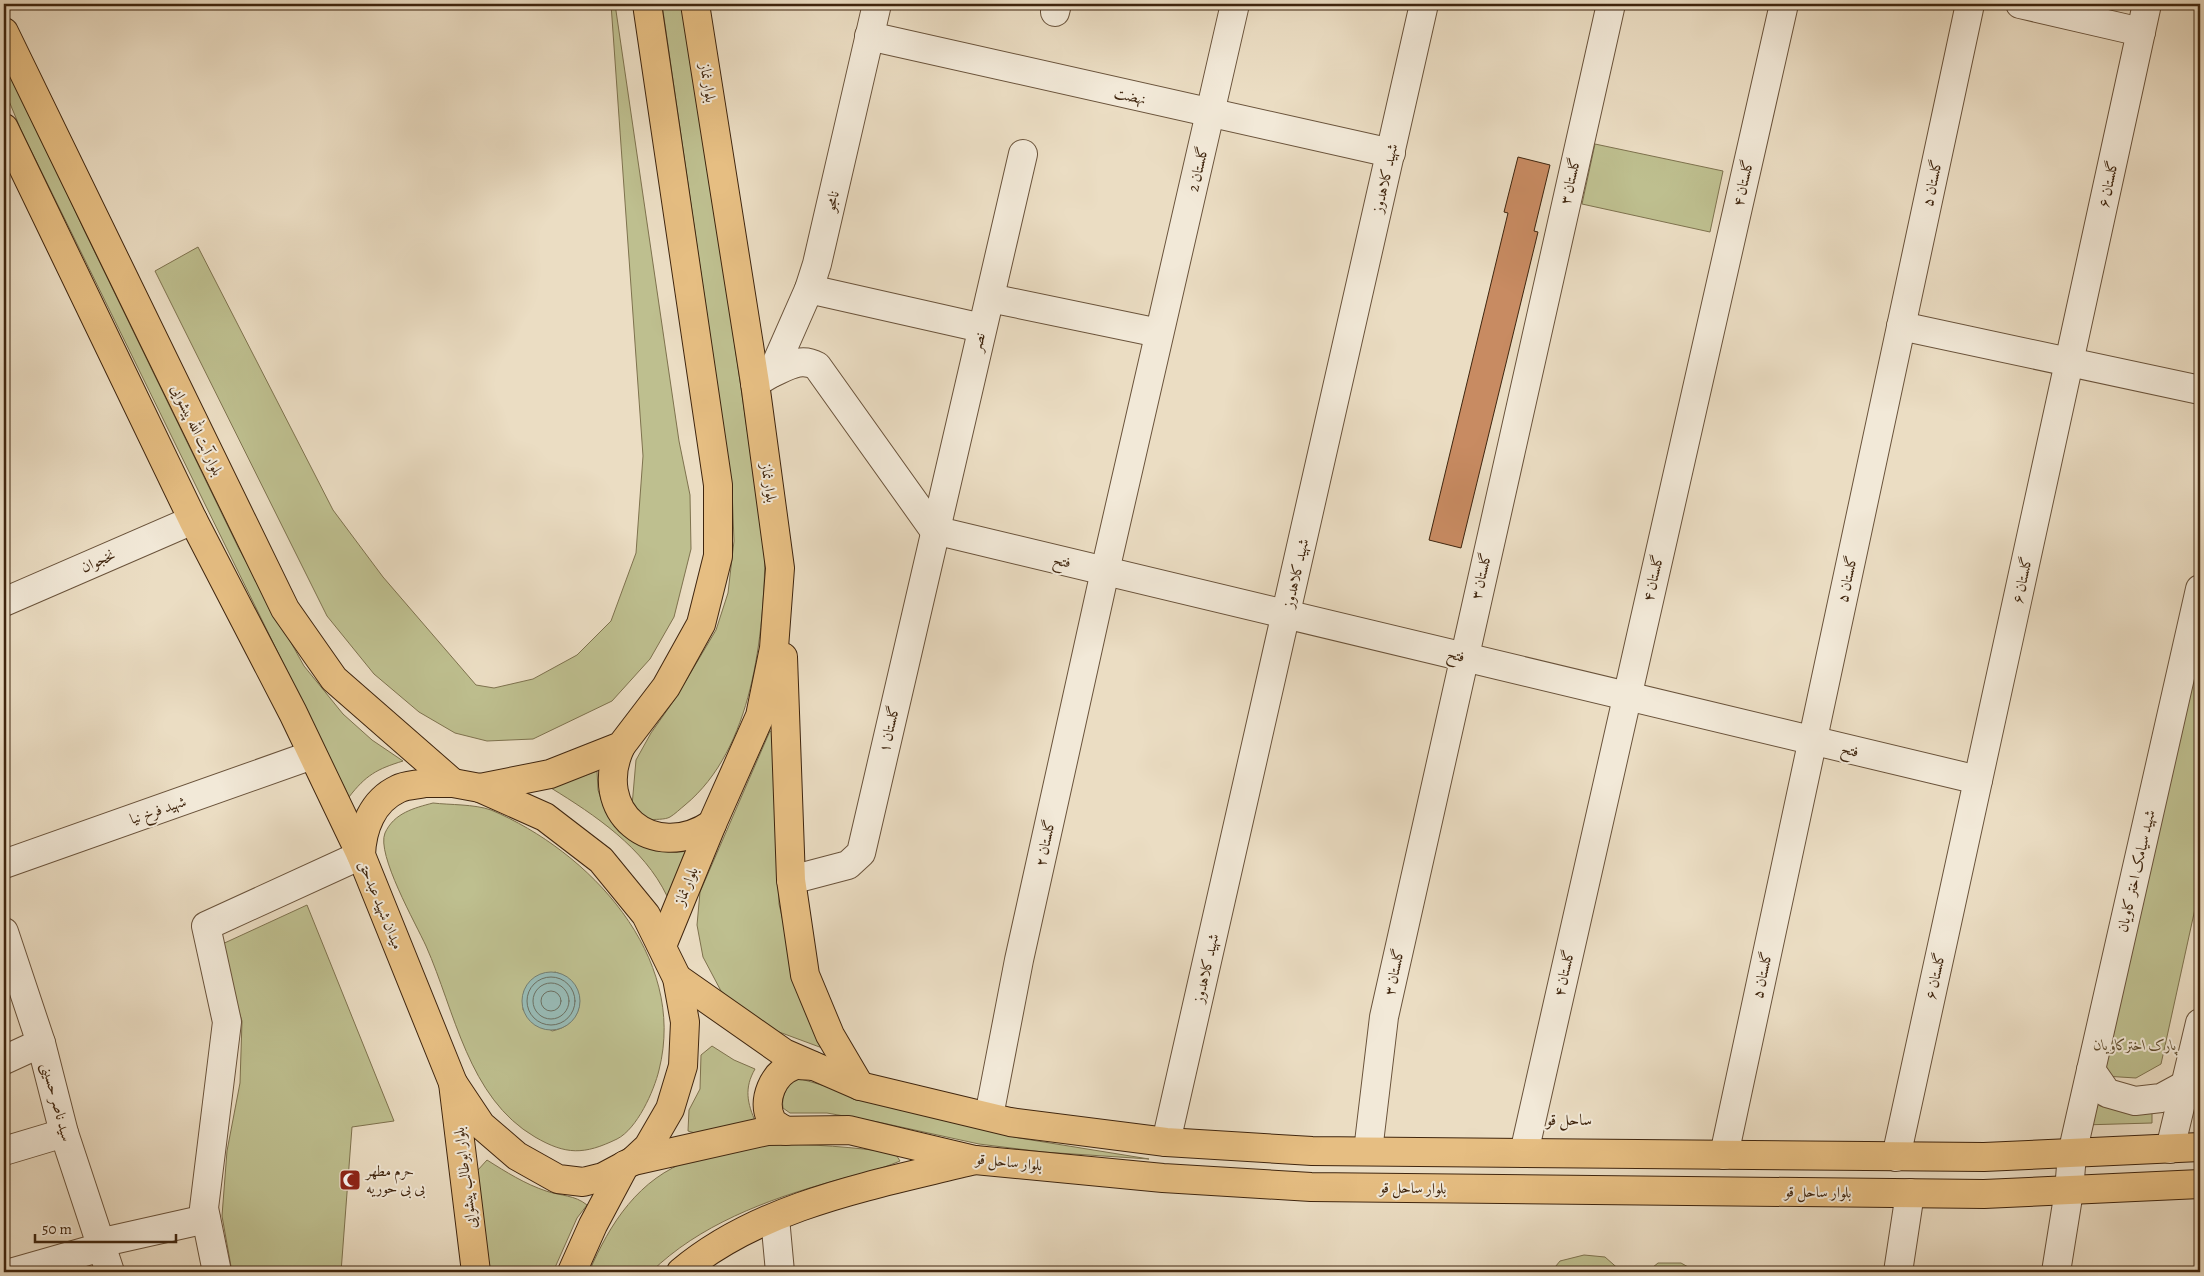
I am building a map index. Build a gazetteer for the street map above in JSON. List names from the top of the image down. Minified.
{"streets":{"main road":["بلوار نماز","بلوار آیت الله پیشوایی","میدان شهید عبدحق","بلوار ساحل قو","بلوار ابوطالب پیشوایی"],"street":["نهضت","گلستان 2","شهید کلاهدوز","گلستان ۳","گلستان ۴","گلستان ۵","گلستان ۶","نامجو","نصر","نخجوان","فتح","گلستان ۱","شهید فرخ نیا","گلستان ۲","شهید سیامک اختر کاویان","سید ناصر حسینی"]},"crossings":[["بلوار نماز","نامجو"],["بلوار نماز","میدان شهید عبدحق"],["نهضت","گلستان 2"],["نهضت","شهید کلاهدوز"],["نهضت","نامجو"],["گلستان 2","فتح"],["گلستان 2","گلستان ۲"],["شهید کلاهدوز","فتح"],["گلستان ۳","فتح"],["گلستان ۴","فتح"],["گلستان ۵","فتح"],["گلستان ۶","فتح"],["نصر","فتح"],["نصر","گلستان ۱"],["بلوار آیت الله پیشوایی","میدان شهید عبدحق"],["فتح","گلستان ۱"],["فتح","گلستان ۲"],["شهید سیامک اختر کاویان","بلوار ساحل قو"],["میدان شهید عبدحق","بلوار ساحل قو"],["میدان شهید عبدحق","بلوار ابوطالب پیشوایی"]],"districts":["ساحل قو"],"parks":["پارک اخترکاویان"],"places":{"mosque":["حرم مطهر بی بی حوریه"]},"scale_bar":"50 m"}
